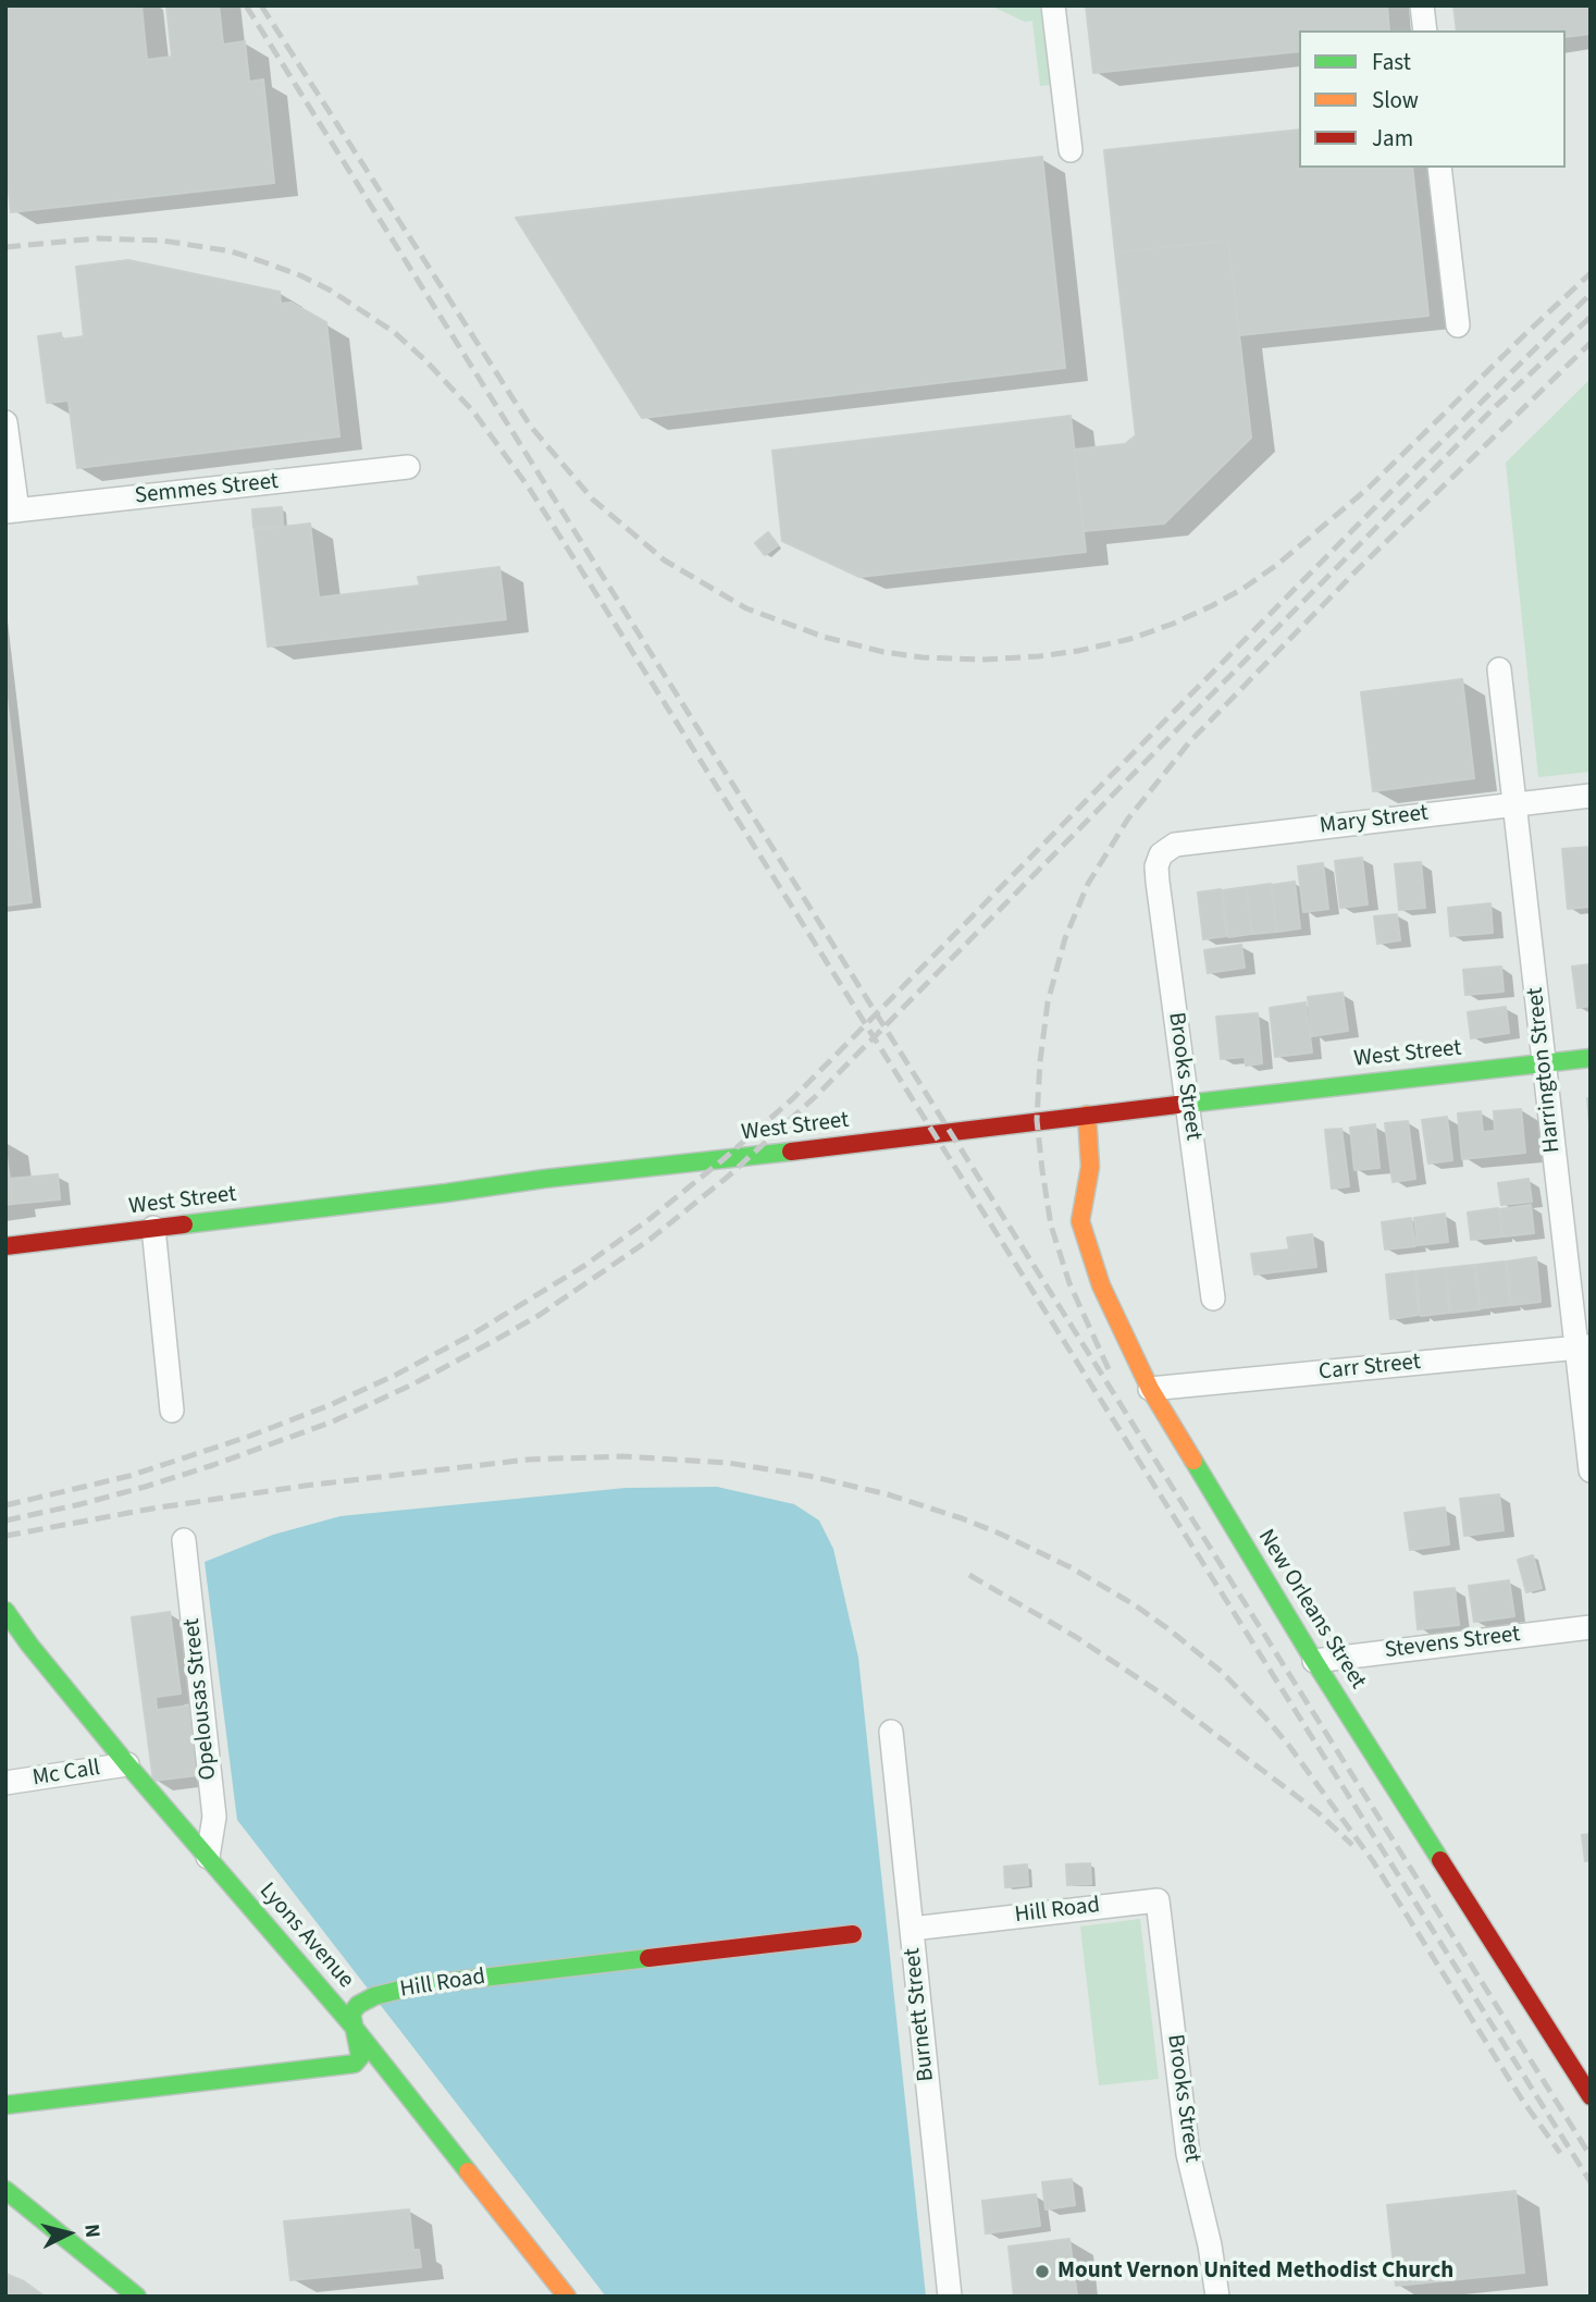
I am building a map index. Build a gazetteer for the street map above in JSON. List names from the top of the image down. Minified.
{"streets":{"street":["Semmes Street","Mary Street","West Street","Harrington Street","Brooks Street","Carr Street","New Orleans Street","Stevens Street","Opelousas Street","Mc Call","Hill Road","Lyons Avenue","Burnett Street"]},"crossings":[["Mary Street","Harrington Street"],["Mary Street","Brooks Street"],["West Street","Harrington Street"],["West Street","Brooks Street"],["West Street","New Orleans Street"],["Harrington Street","Carr Street"],["Brooks Street","Hill Road"],["Carr Street","New Orleans Street"],["New Orleans Street","Stevens Street"],["Opelousas Street","Lyons Avenue"],["Mc Call","Lyons Avenue"],["Hill Road","Lyons Avenue"],["Hill Road","Burnett Street"]],"places":["Mount Vernon United Methodist Church"],"legend":["Fast","Slow","Jam"],"north":"right"}
